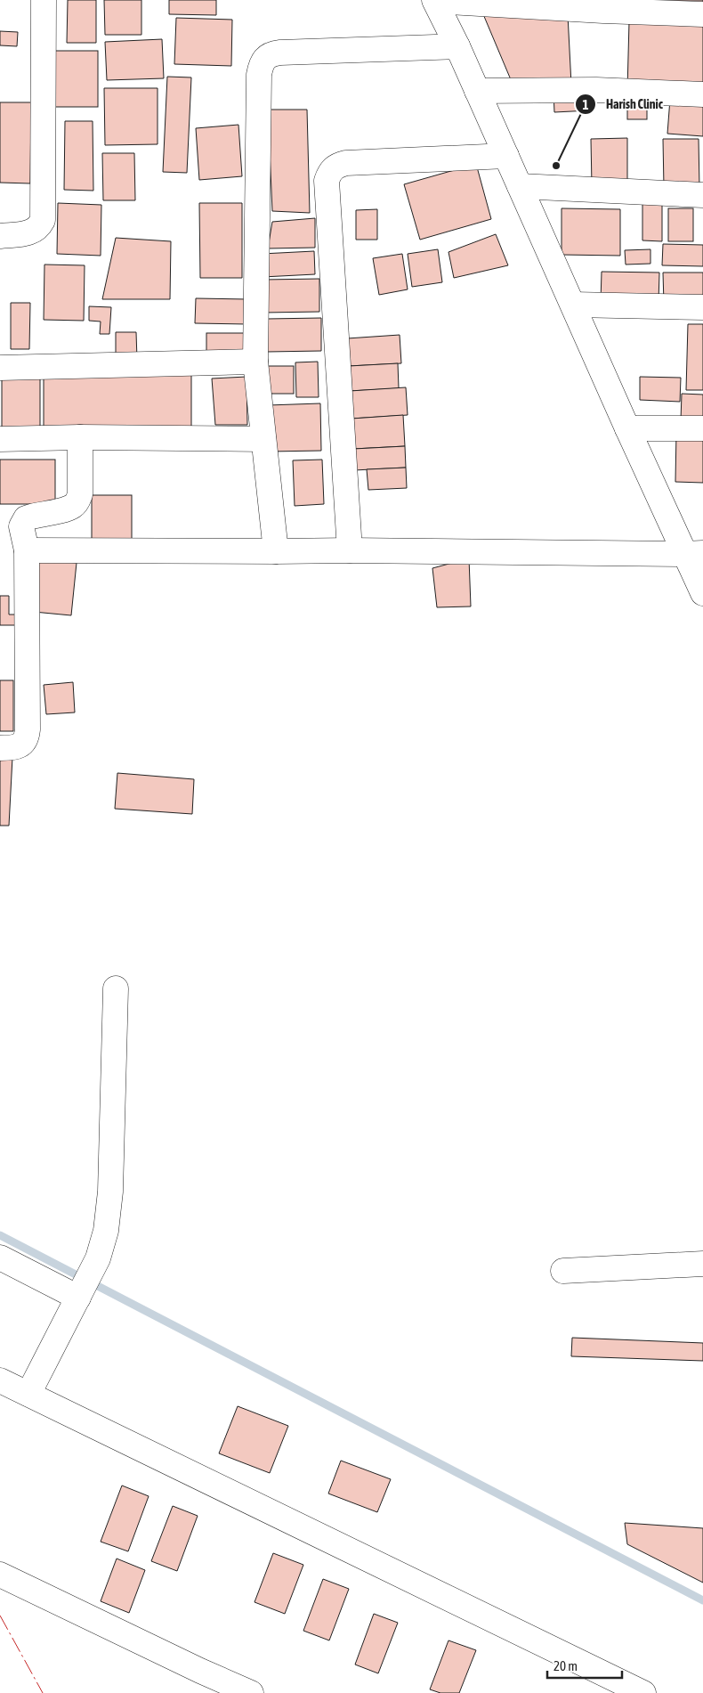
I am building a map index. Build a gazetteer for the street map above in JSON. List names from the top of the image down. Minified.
{"places":["Harish Clinic"],"scale_bar":"20 m"}
